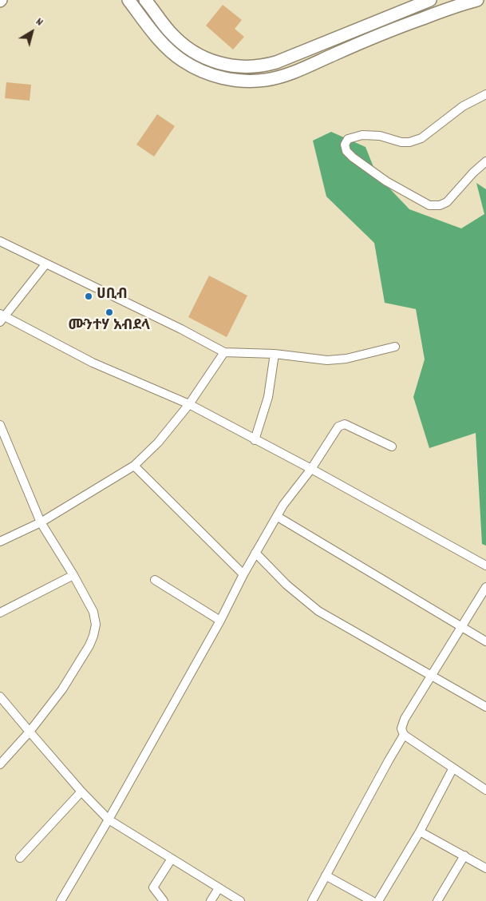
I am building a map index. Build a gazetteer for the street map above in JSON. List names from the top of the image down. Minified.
{"places":["ሀቢብ","ሙንተሃ አብደላ"],"north":"top right"}
